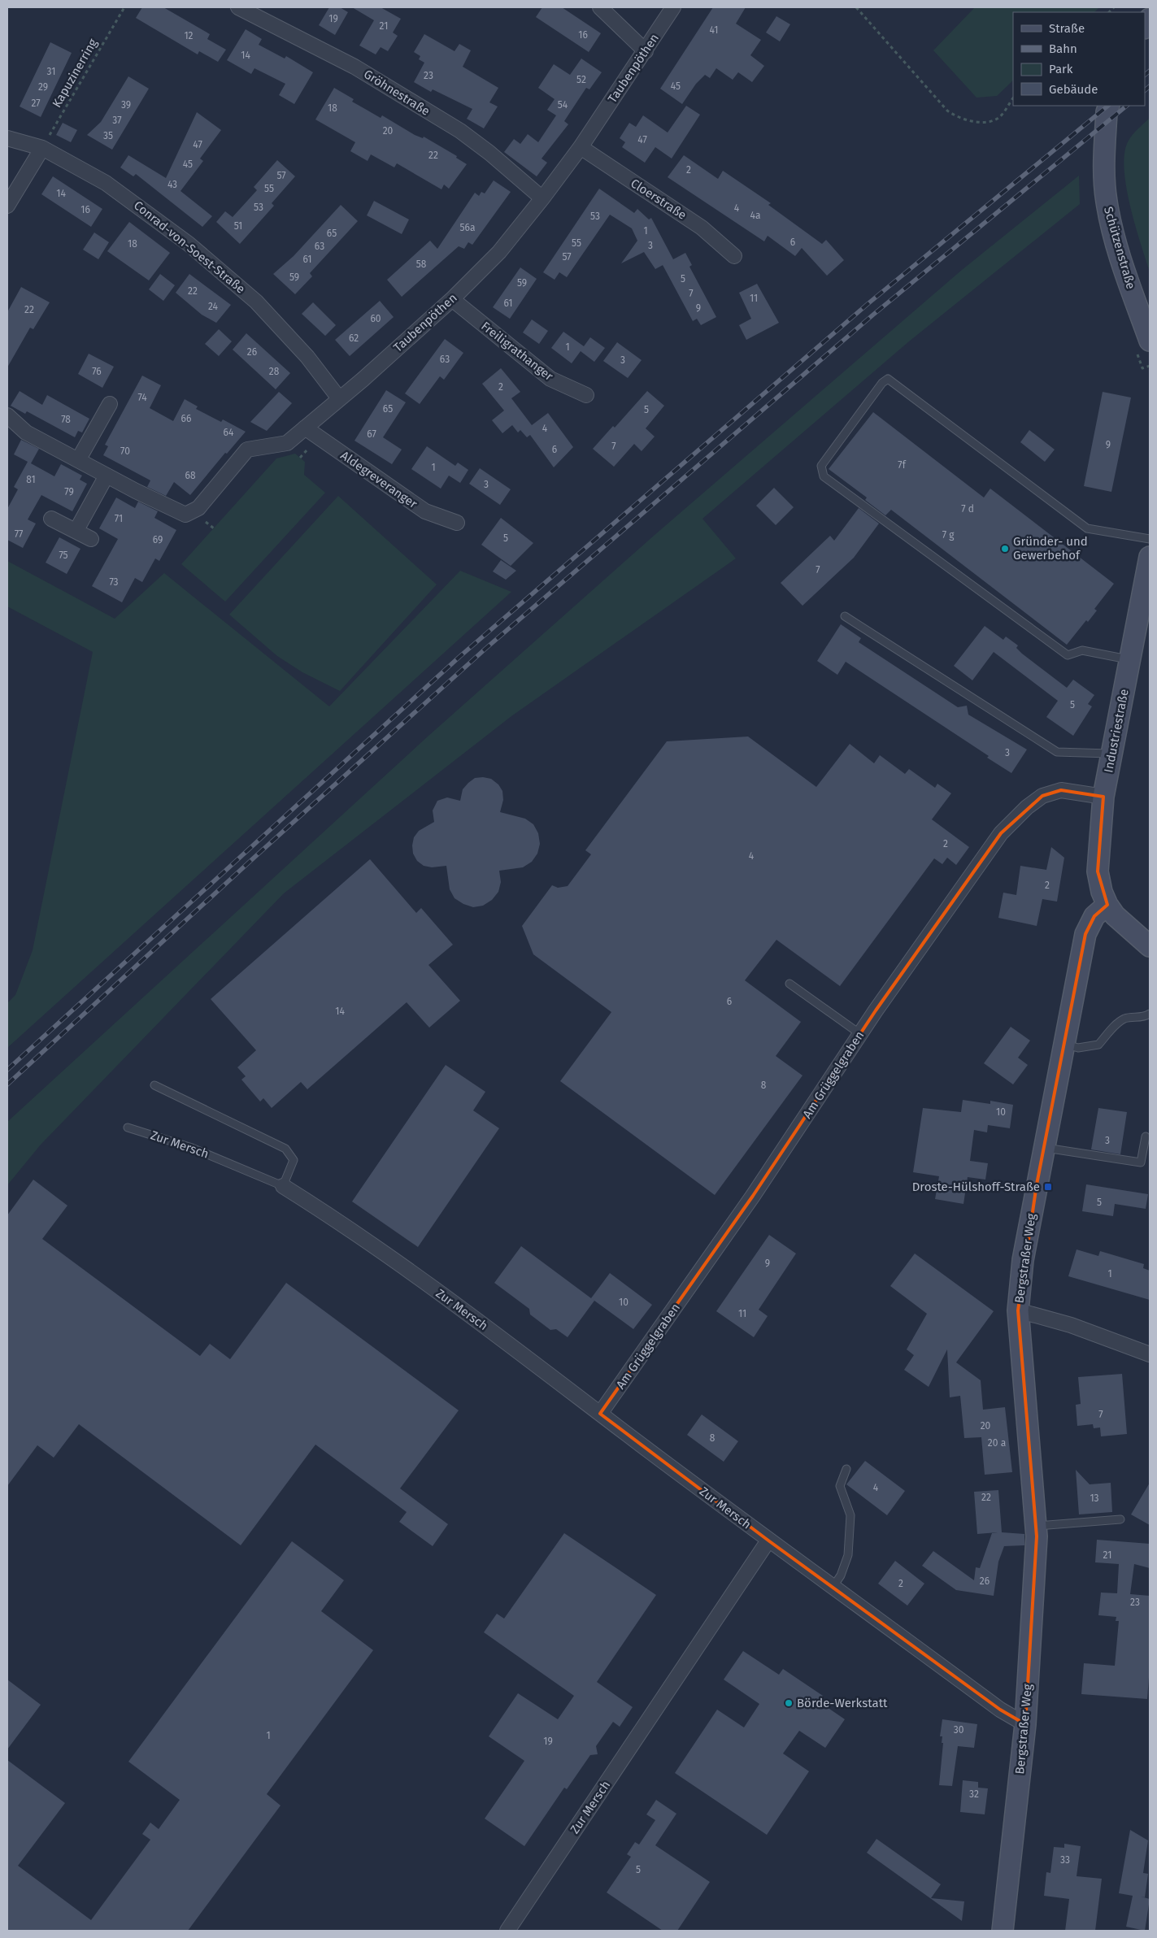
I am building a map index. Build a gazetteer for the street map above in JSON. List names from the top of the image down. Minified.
{"streets":{"street":["Taubenpöthen","Gröhnestraße","Cloerstraße","Conrad-von-Soest-Straße","Schützenstraße","Freiligrathanger","Aldegreveranger","Industriestraße","Am Grüggelgraben","Zur Mersch","Bergstraßer Weg"],"path":["Kapuzinerring"]},"crossings":[["Taubenpöthen","Gröhnestraße"],["Taubenpöthen","Cloerstraße"],["Taubenpöthen","Conrad-von-Soest-Straße"],["Taubenpöthen","Freiligrathanger"],["Taubenpöthen","Aldegreveranger"],["Kapuzinerring","Conrad-von-Soest-Straße"],["Industriestraße","Am Grüggelgraben"],["Industriestraße","Bergstraßer Weg"],["Am Grüggelgraben","Zur Mersch"],["Zur Mersch","Bergstraßer Weg"]],"places":{"other":["Gründer- und Gewerbehof","Börde-Werkstatt"],"transit":["Droste-Hülshoff-Straße"]},"house_numbers":["19","21","41","16","12","14","31","23","52","45","29","27","39","54","18","37","20","35","47","47","22","45","2","57","43","55","14","53","4","16","4a","53","51","56a","1","65","6","55","18","3","63","57","61","58","59","5","59","22","7","11","61","24","9","22","60","62","1","26","63","3","76","28","2","74","65","5","66","78","4","64","67","9","7","6","70","7f","1","68","81","3","79","7 d","71","77","7 g","5","69","75","7","73","5","3","2","4","2","6","14","8","10","3","5","9","1","10","11","7","20","8","20 a","4","22","13","21","26","2","23","30","1","19","32","33","5"],"legend":["Straße","Bahn","Park","Gebäude"]}
